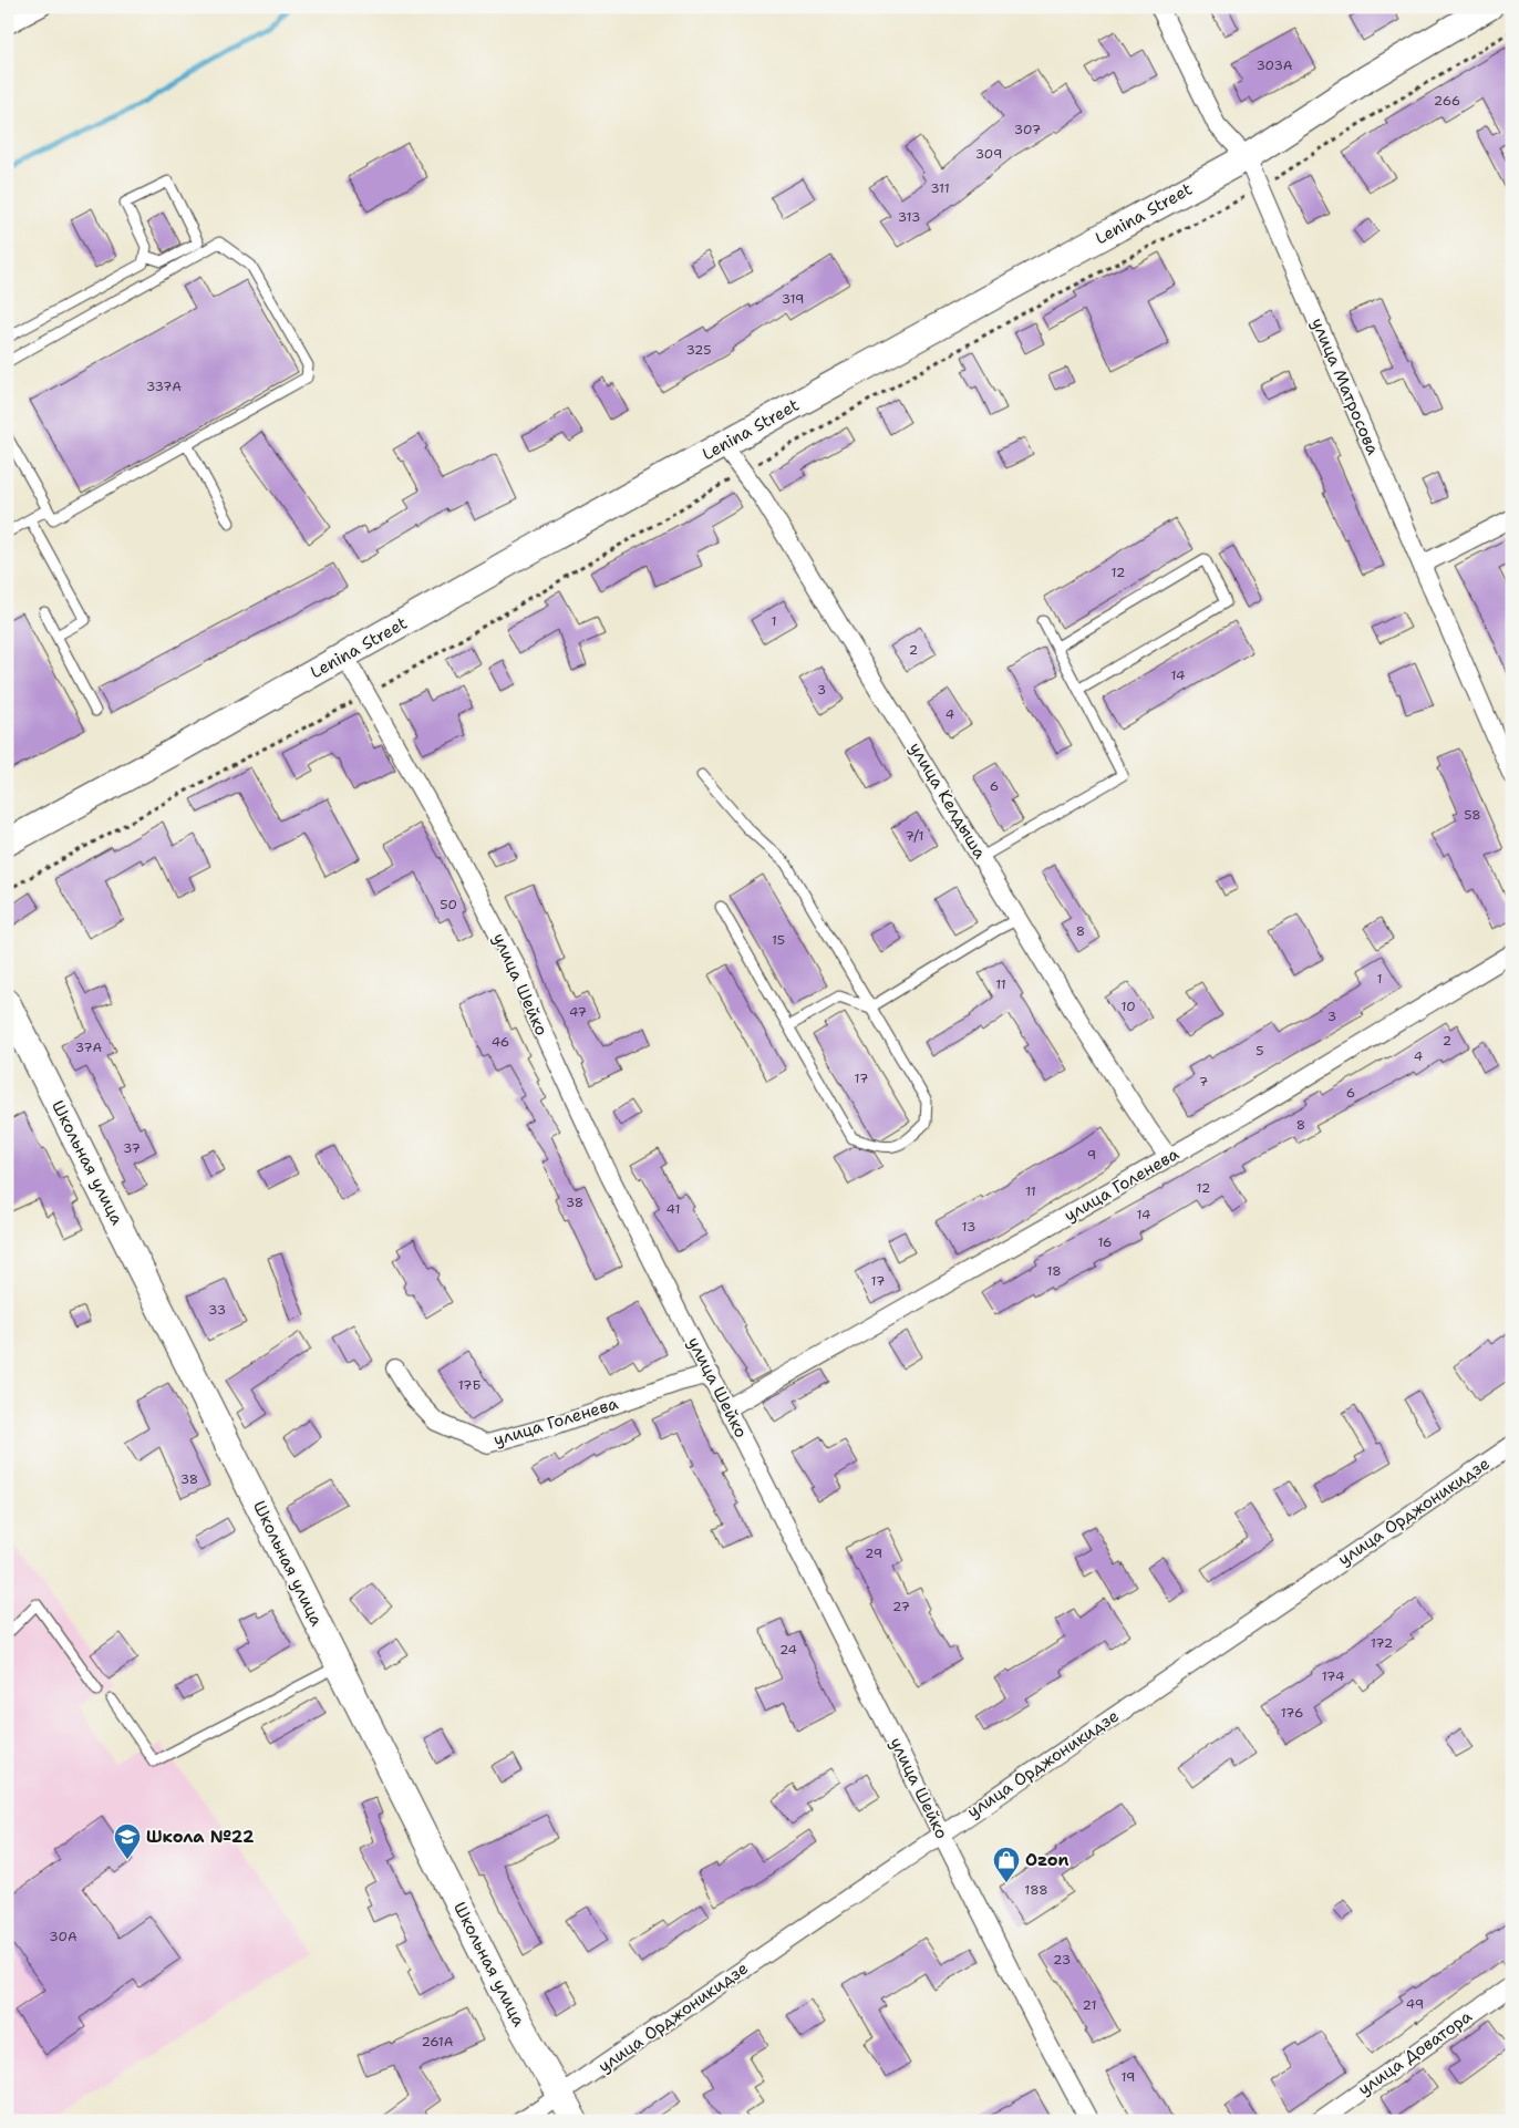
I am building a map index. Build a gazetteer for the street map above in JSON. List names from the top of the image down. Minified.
{"streets":{"street":["Lenina Street","улица Матросова","улица Келдыша","улица Шейко","Школьная улица","улица Голенева","улица Орджоникидзе","улица Доватора"]},"crossings":[["Lenina Street","улица Матросова"],["Lenina Street","улица Келдыша"],["Lenina Street","улица Шейко"],["улица Келдыша","улица Голенева"],["улица Шейко","улица Голенева"],["улица Шейко","улица Орджоникидзе"],["Школьная улица","улица Орджоникидзе"]],"places":{"school or university":["Школа №22"],"shop":["Ozon"]},"house_numbers":["303А","266","307","309","311","313","319","325","337А","12","1","2","14","3","4","6","58","7/1","50","8","15","1","11","10","47","3","2","46","37А","5","4","17","7","6","8","37","9","12","11","38","41","14","13","16","18","17","33","17Б","38","29","27","172","24","174","176","188","30А","23","49","21","261А","19"]}
